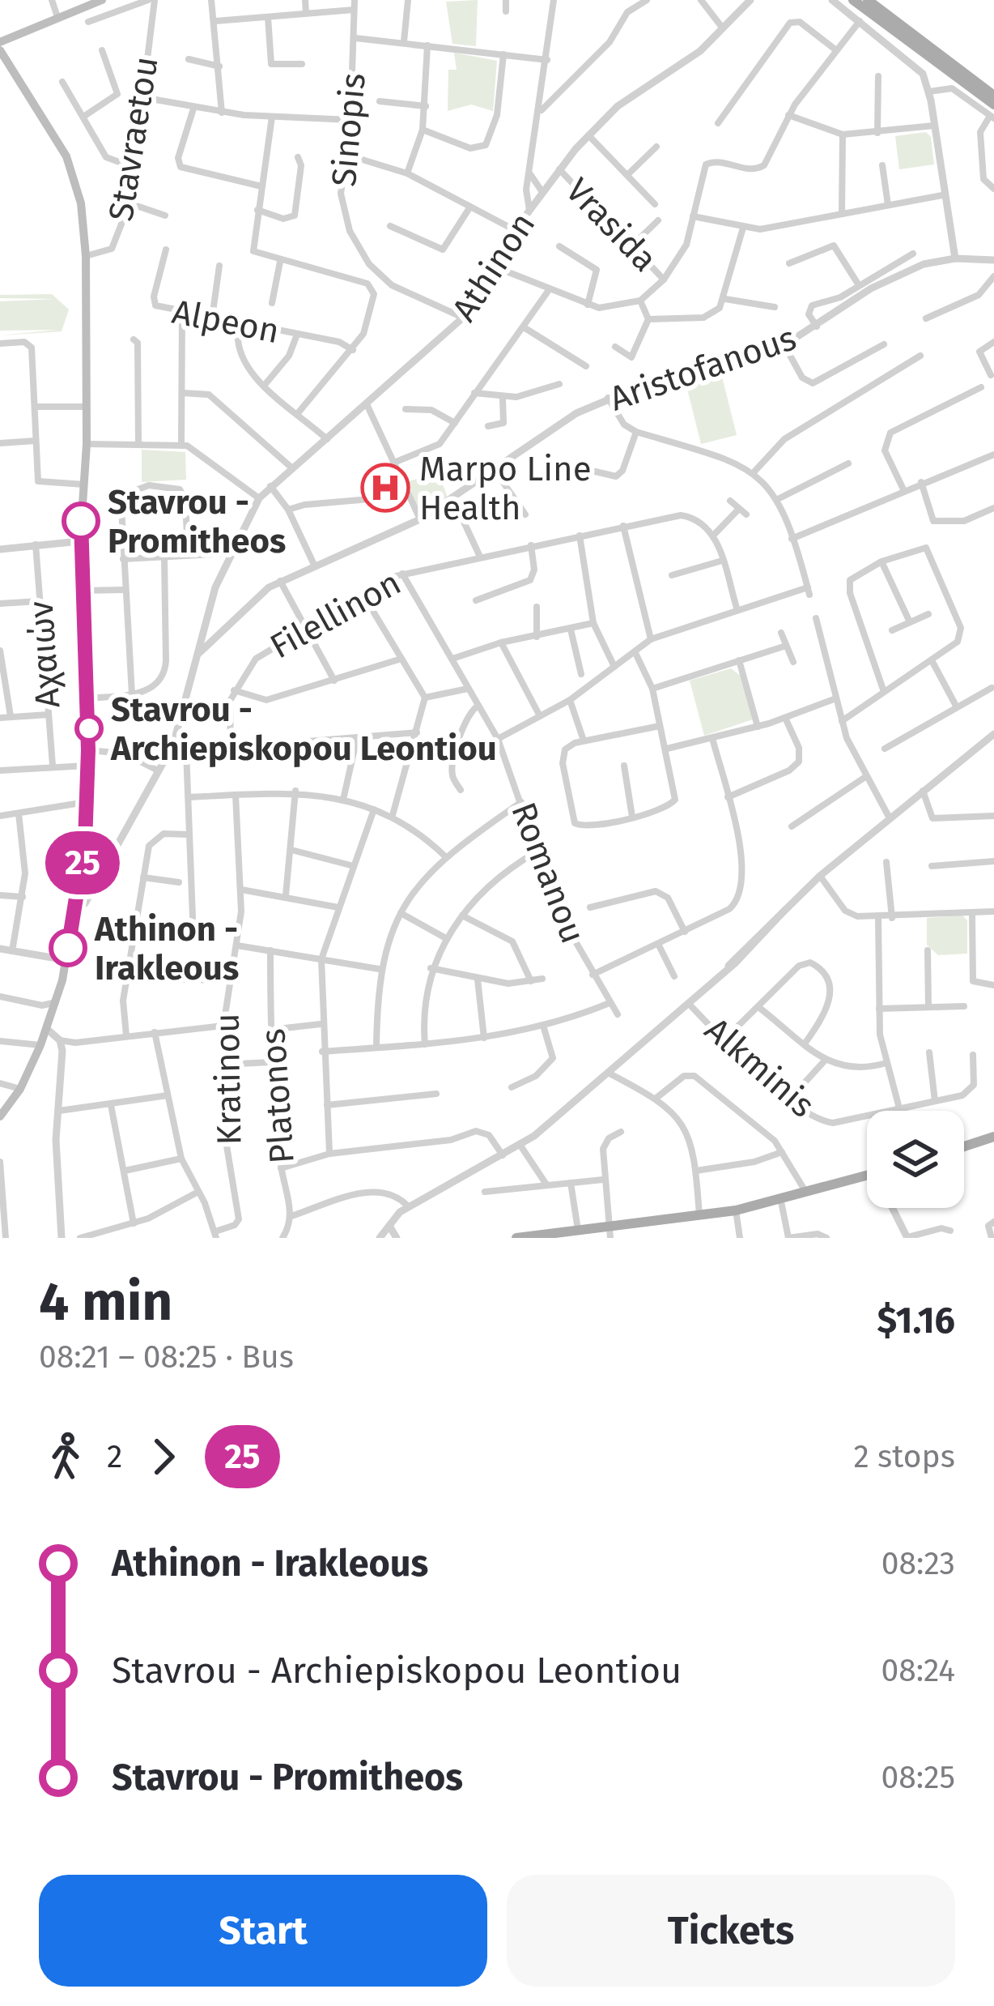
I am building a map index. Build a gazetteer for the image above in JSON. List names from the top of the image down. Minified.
{"streets":{"street":["Sinopis","Stavraetou","Vrasida","Athinon","Alpeon","Aristofanous","Filellinon","Αχαιών","Romanou","Alkminis","Kratinou","Platonos"]},"crossings":[["Sinopis","Athinon"],["Vrasida","Athinon"],["Athinon","Aristofanous"],["Filellinon","Romanou"]],"places":{"hospital":["Marpo Line Health"],"other":["Stavrou - Promitheos","Stavrou - Archiepiskopou Leontiou","Athinon - Irakleous"]},"lines":["bus line 25"],"page":{"on_map":"25","heading":["4 min","08:21 – 08:25 · Bus","$1.16"],"legs":["2","25","2 stops"],"list":[{"name":"Athinon - Irakleous","value":"08:23"},{"name":"Stavrou - Archiepiskopou Leontiou","value":"08:24"},{"name":"Stavrou - Promitheos","value":"08:25"}],"buttons":["Start","Tickets"]}}
